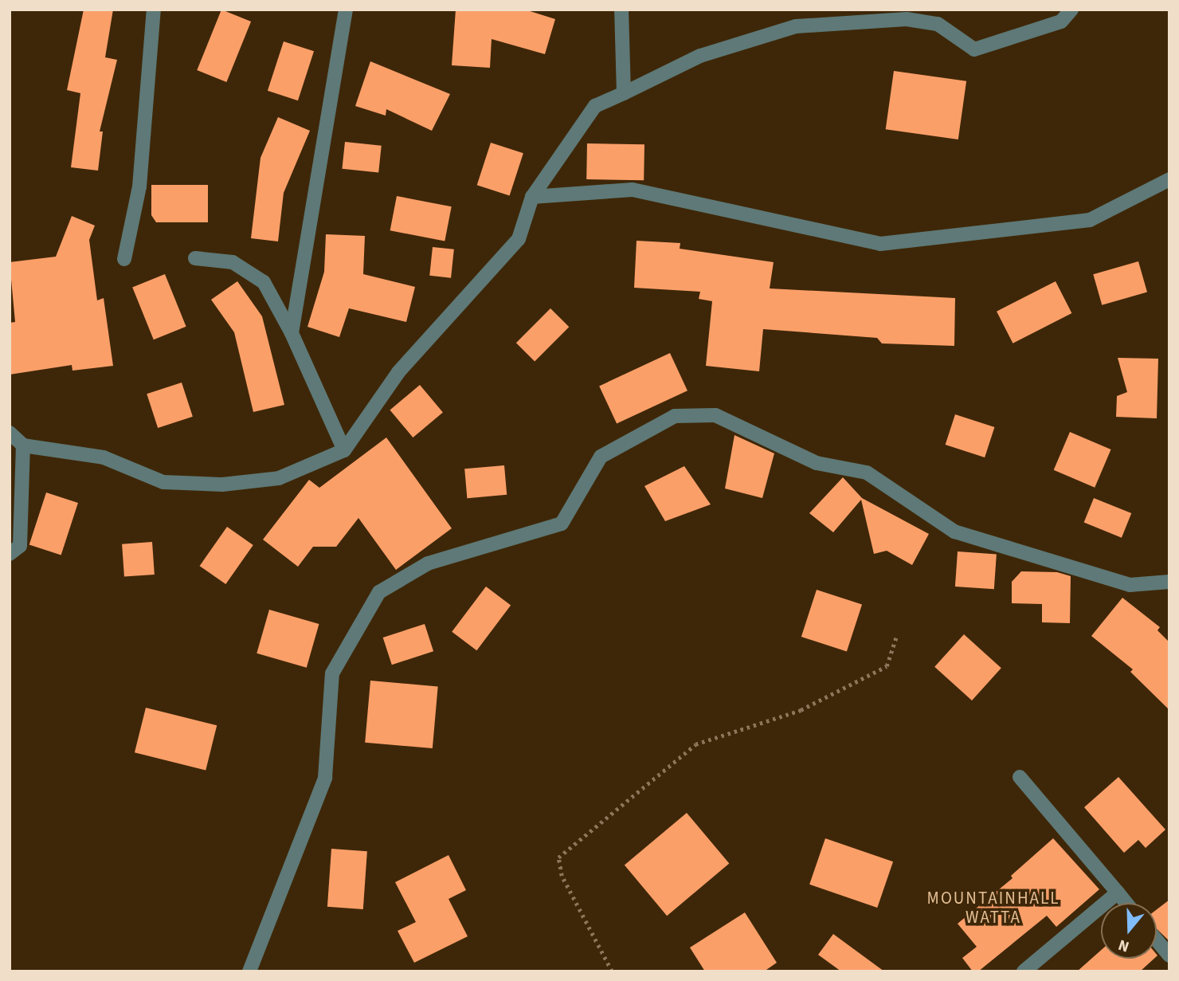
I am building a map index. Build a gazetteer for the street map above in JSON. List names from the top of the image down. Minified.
{"districts":["MOUNTAINHALL WATTA"],"north":"bottom"}
